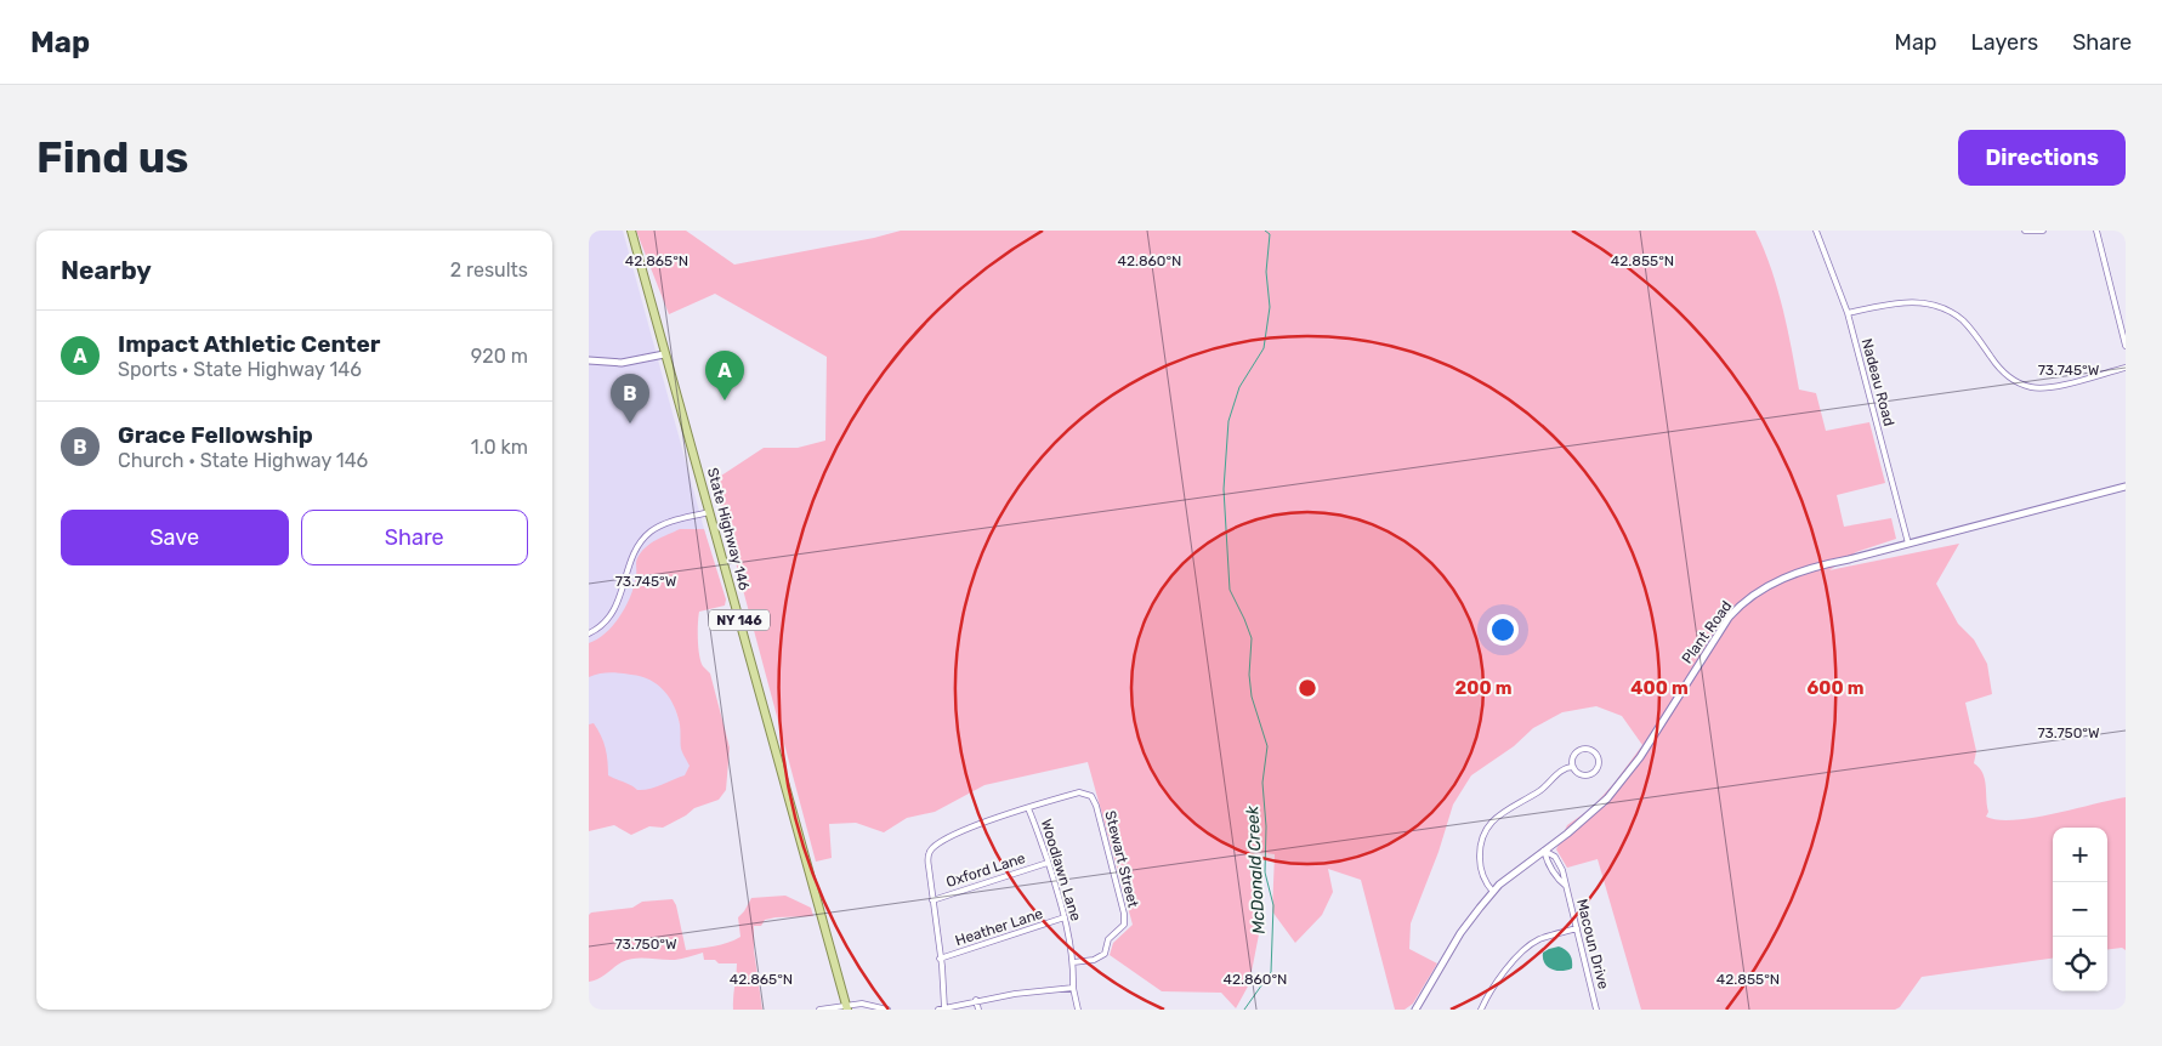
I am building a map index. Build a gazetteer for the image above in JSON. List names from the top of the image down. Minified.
{"streets":{"main road":["State Highway 146","NY 146"],"street":["Nadeau Road","Plant Road","Stewart Street","Oxford Lane","Woodlawn Lane","Heather Lane","Macoun Drive"]},"crossings":[["Nadeau Road","Plant Road"],["Plant Road","Macoun Drive"],["Stewart Street","Woodlawn Lane"],["Oxford Lane","Woodlawn Lane"],["Woodlawn Lane","Heather Lane"]],"water":["McDonald Creek"],"page":{"header":"Map","nav":["Map","Layers","Share"],"buttons":["Directions",["Save","Share"]],"title":"Find us","heading":["Nearby","2 results"],"list":[{"mark":"A","name":"Impact Athletic Center","note":"Sports · State Highway 146","value":"920 m"},{"mark":"B","name":"Grace Fellowship","note":"Church · State Highway 146","value":"1.0 km"}],"pins":["A","B"],"map_buttons":["+","−"]},"coordinates":["42.865°N","42.860°N","42.855°N","73.745°W","73.750°W"],"rings":["200 m","400 m","600 m"]}
